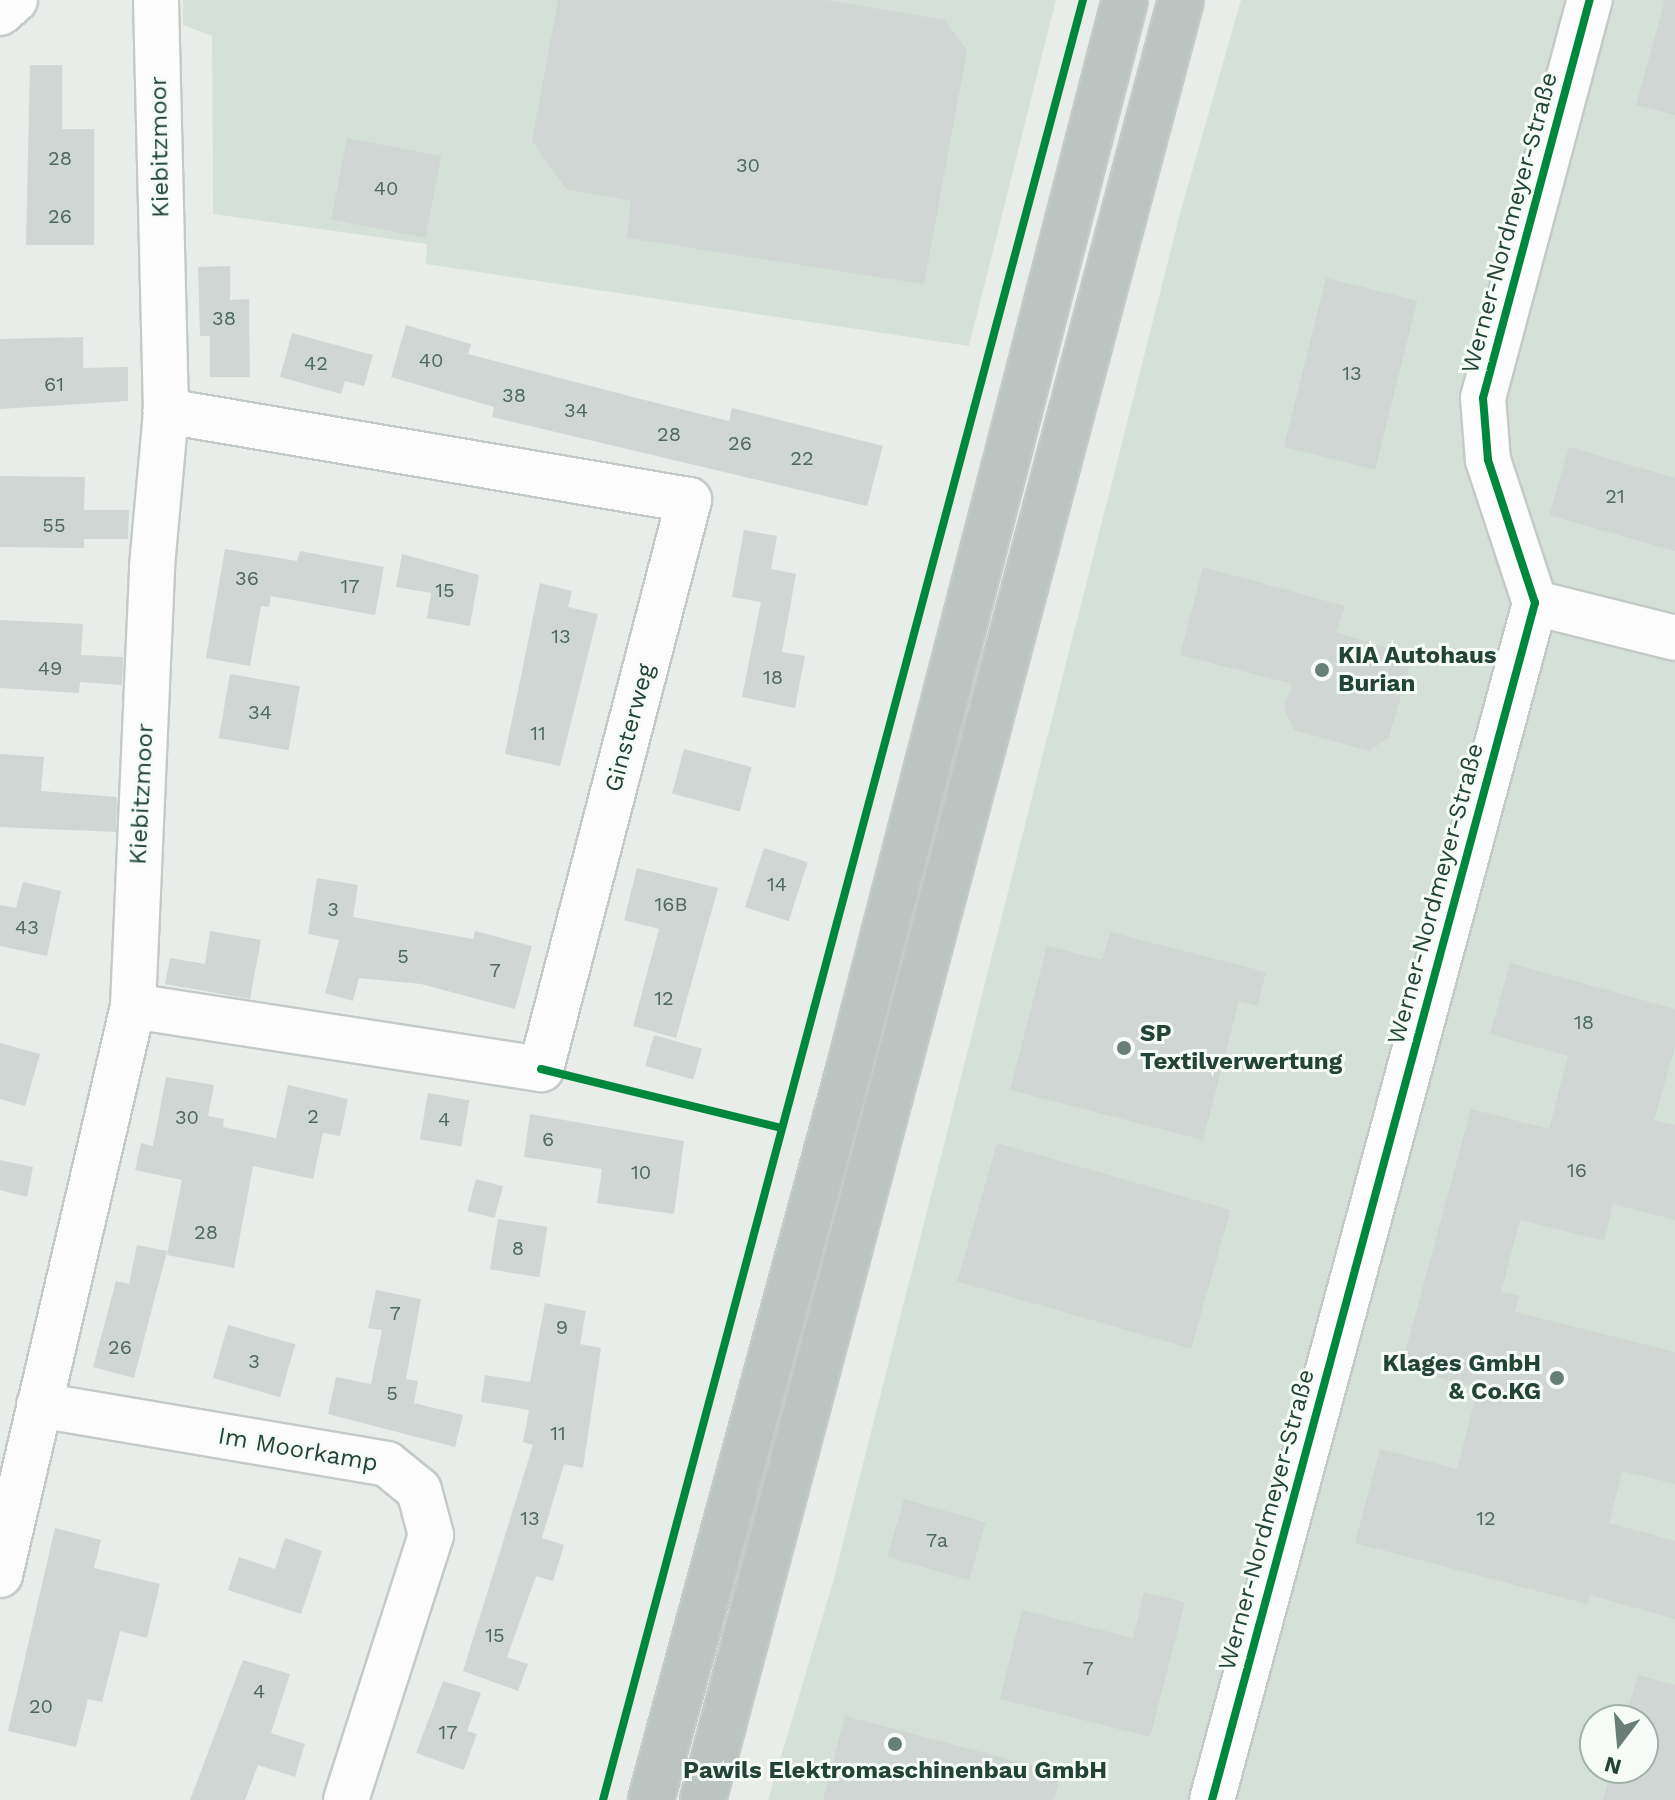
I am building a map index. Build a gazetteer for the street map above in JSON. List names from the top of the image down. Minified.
{"streets":{"street":["Kiebitzmoor","Werner-Nordmeyer-Straße","Ginsterweg","Im Moorkamp"]},"crossings":[["Kiebitzmoor","Ginsterweg"],["Kiebitzmoor","Im Moorkamp"]],"places":["KIA Autohaus Burian","SP Textilverwertung","Klages GmbH & Co.KG","Pawils Elektromaschinenbau GmbH"],"house_numbers":["28","30","40","26","38","40","42","13","61","38","34","28","26","22","21","55","36","17","15","13","49","18","34","11","14","16B","3","43","5","7","12","18","2","30","4","6","16","10","28","8","7","9","26","3","5","11","13","12","7a","15","7","4","20","17"],"north":"bottom"}
